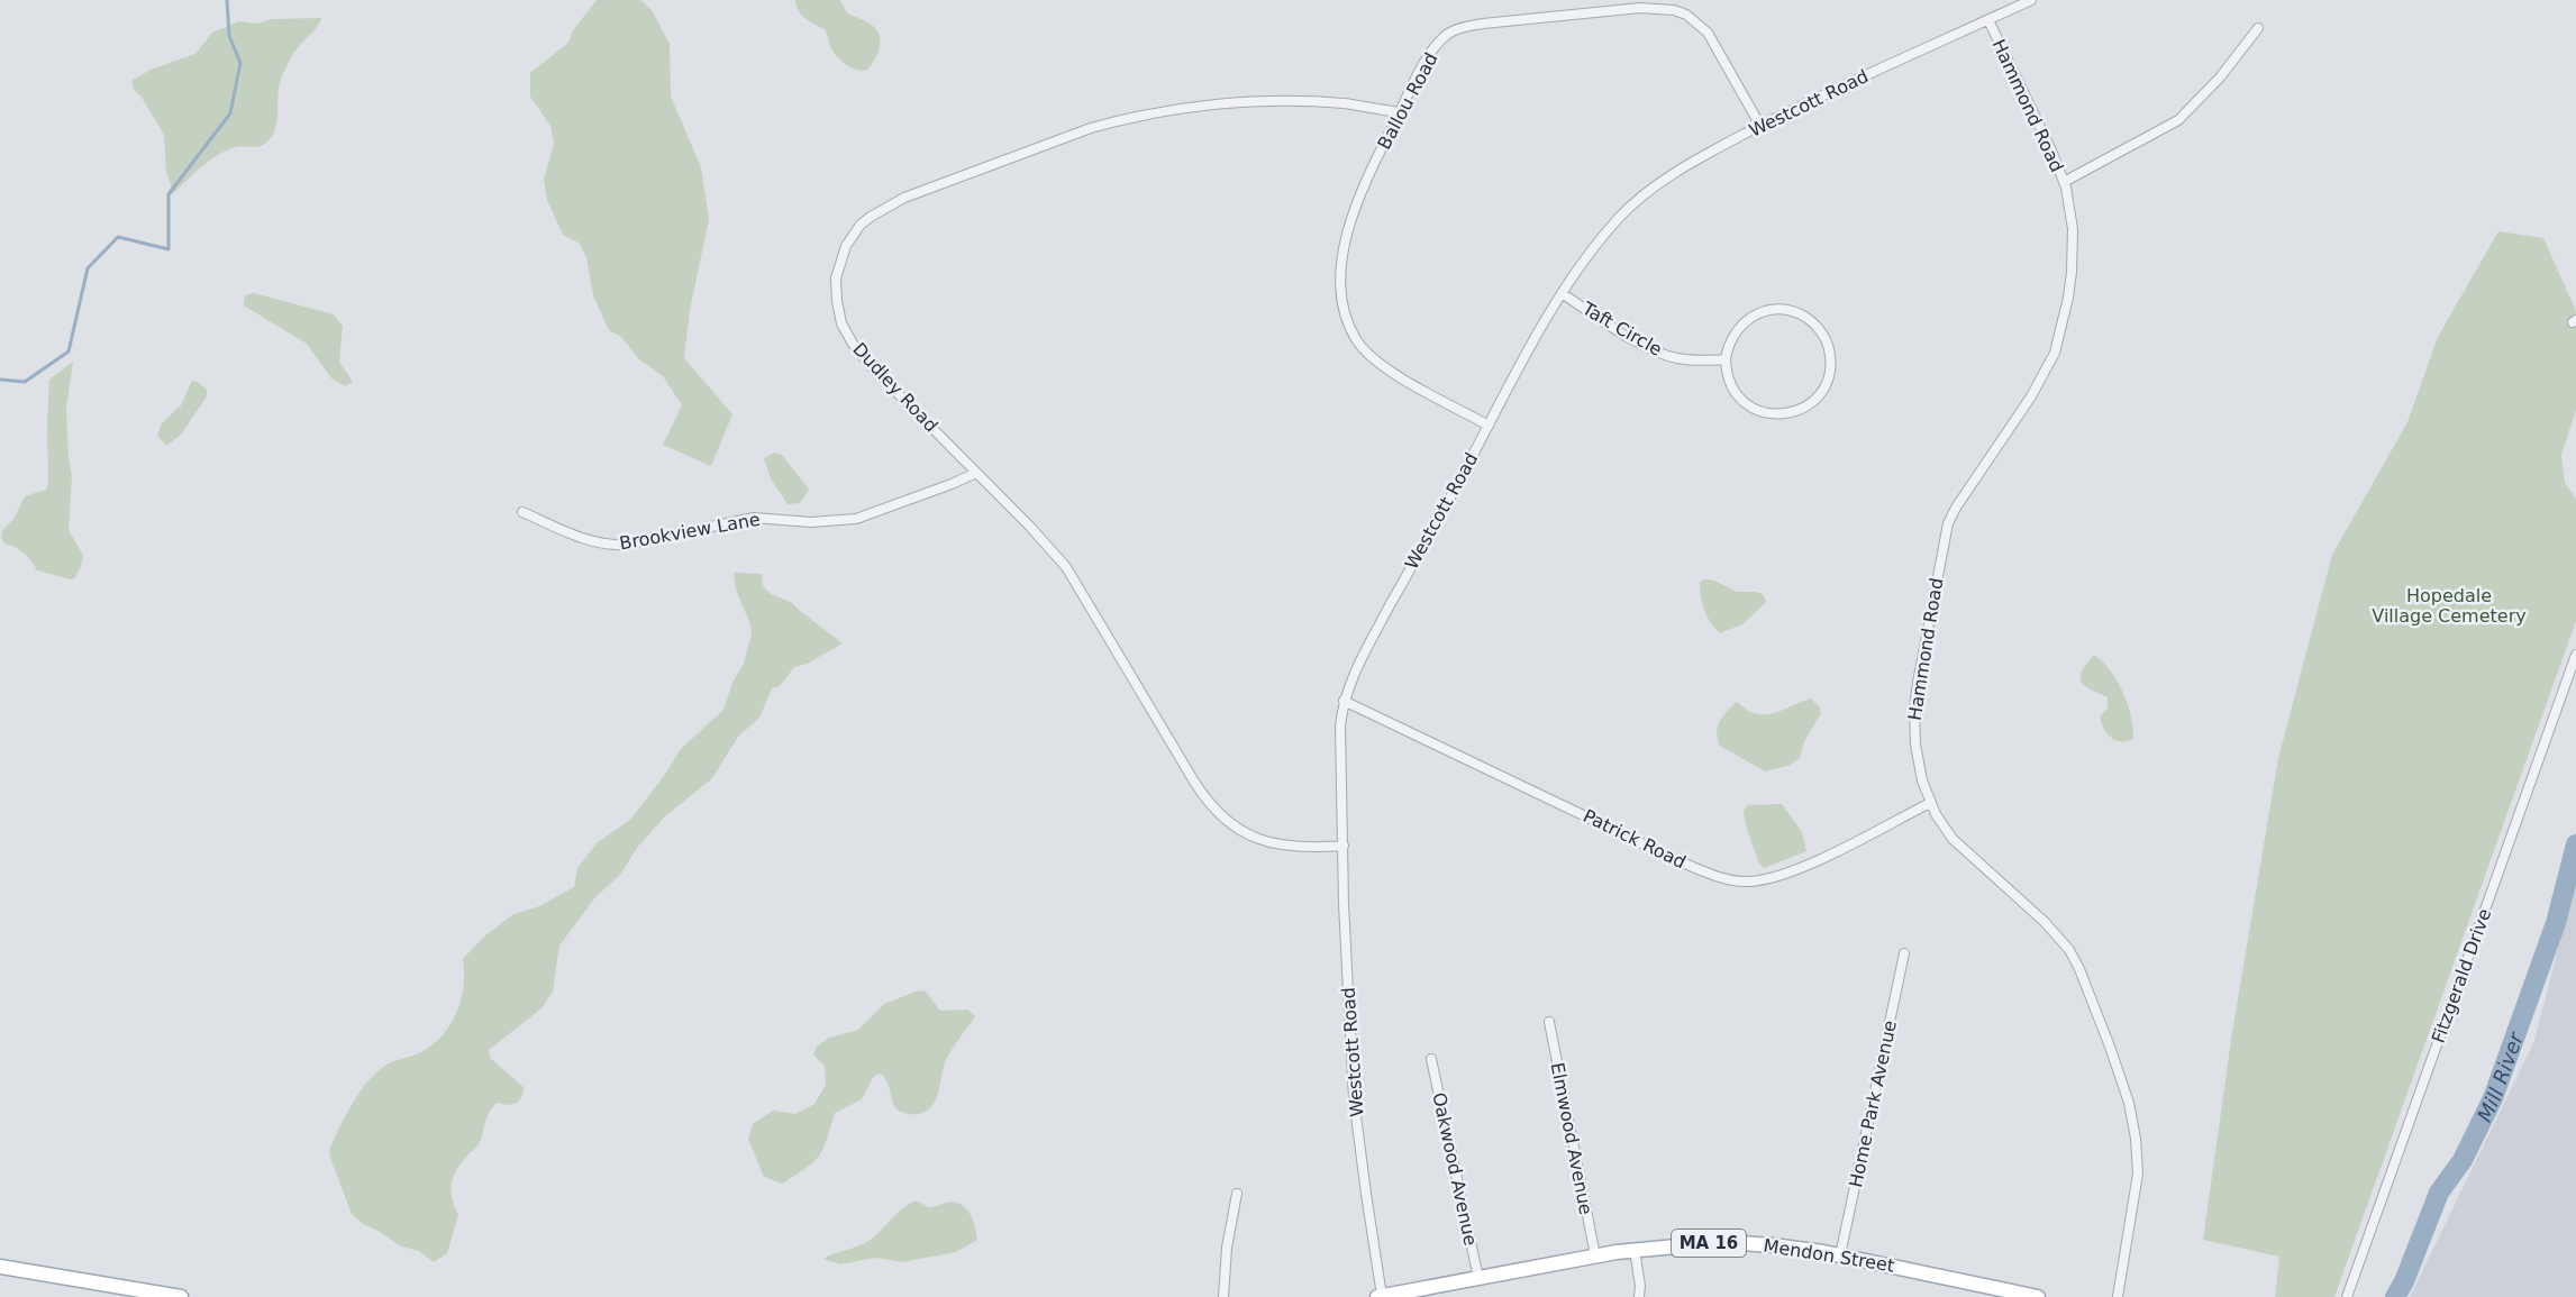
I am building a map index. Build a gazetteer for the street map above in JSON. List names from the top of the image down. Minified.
{"streets":{"main road":["MA 16","Mendon Street"],"street":["Ballou Road","Westcott Road","Hammond Road","Taft Circle","Dudley Road","Brookview Lane","Patrick Road","Fitzgerald Drive","Home Park Avenue","Elmwood Avenue","Oakwood Avenue"]},"crossings":[["Ballou Road","Westcott Road"],["Ballou Road","Dudley Road"],["Westcott Road","Hammond Road"],["Westcott Road","Taft Circle"],["Westcott Road","Dudley Road"],["Westcott Road","Patrick Road"],["Westcott Road","Mendon Street"],["Hammond Road","Patrick Road"],["Dudley Road","Brookview Lane"],["Home Park Avenue","Mendon Street"],["Elmwood Avenue","Mendon Street"],["Oakwood Avenue","Mendon Street"]],"water":["Mill River"],"parks":["Hopedale Village Cemetery"]}
